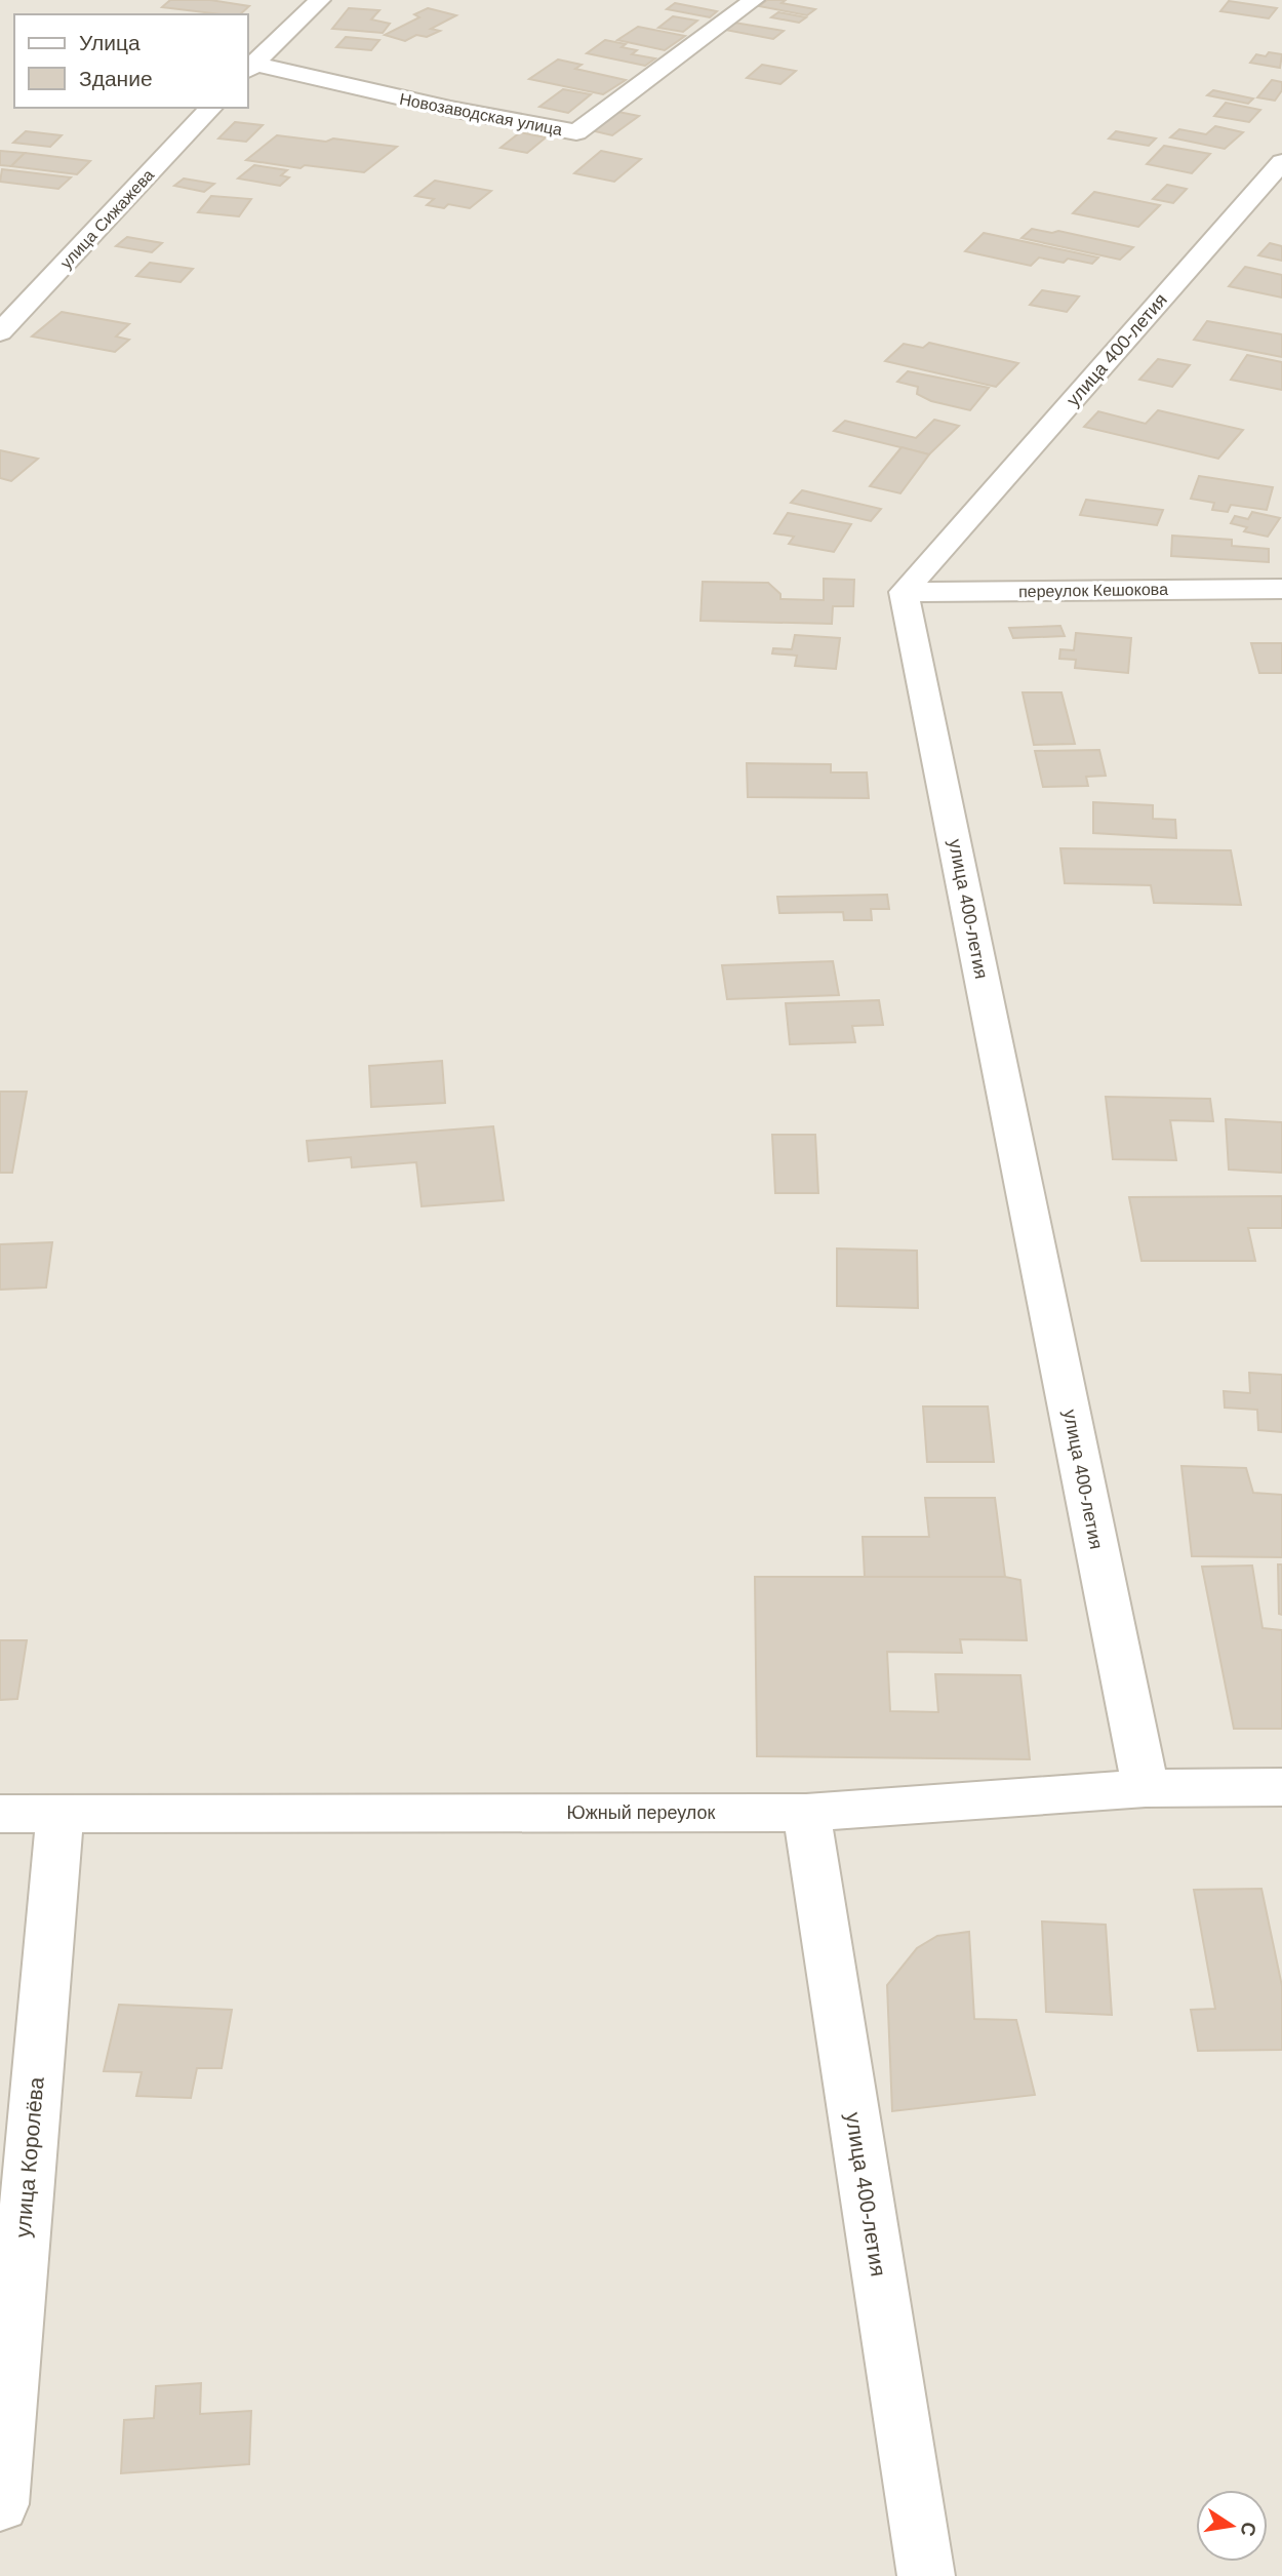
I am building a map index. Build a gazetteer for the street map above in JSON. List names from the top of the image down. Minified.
{"streets":{"street":["Новозаводская улица","улица Сижажева","улица 400-летия","переулок Кешокова","Южный переулок","улица Королёва"]},"crossings":[["улица 400-летия","переулок Кешокова"],["улица 400-летия","Южный переулок"],["Южный переулок","улица Королёва"]],"legend":["Улица","Здание"],"north":"right"}
